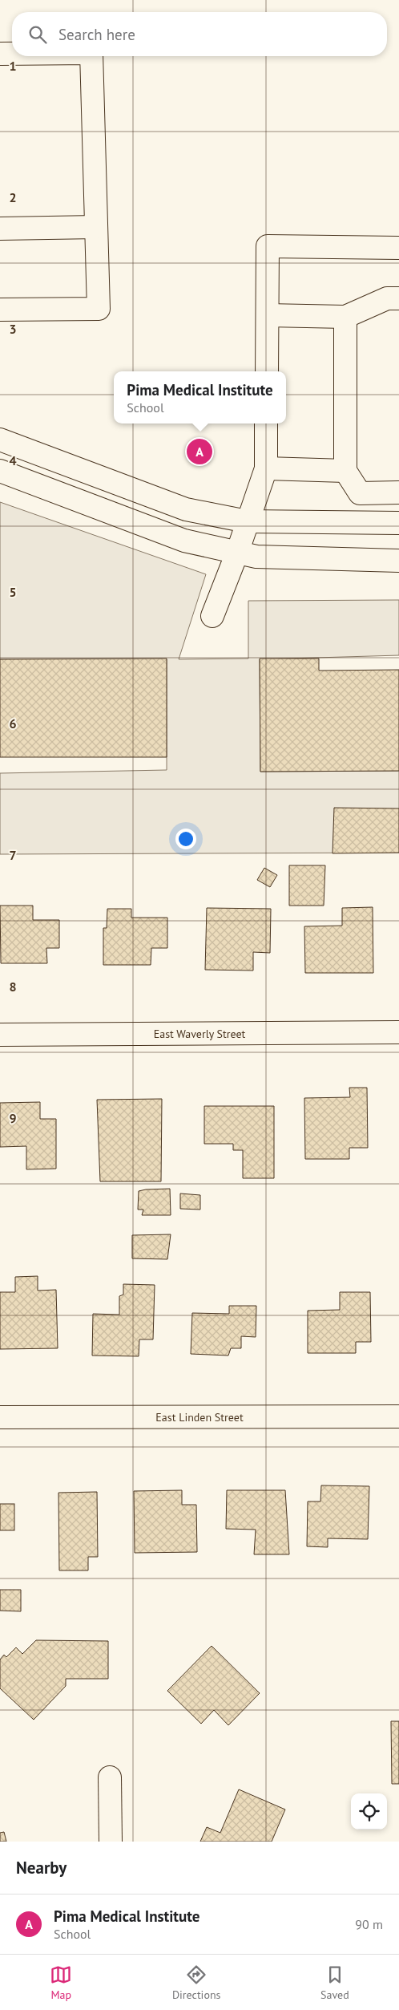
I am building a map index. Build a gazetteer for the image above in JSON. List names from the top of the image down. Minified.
{"streets":{"street":["East Waverly Street","East Linden Street"]},"page":{"search":"Search here","popup":["Pima Medical Institute","School"],"pins":"A","heading":"Nearby","list":[{"mark":"A","name":"Pima Medical Institute","note":"School","value":"90 m"}],"nav":["Map","Directions","Saved"]},"grid":{"rows":["1","2","3","4","5","6","7","8","9"]}}
